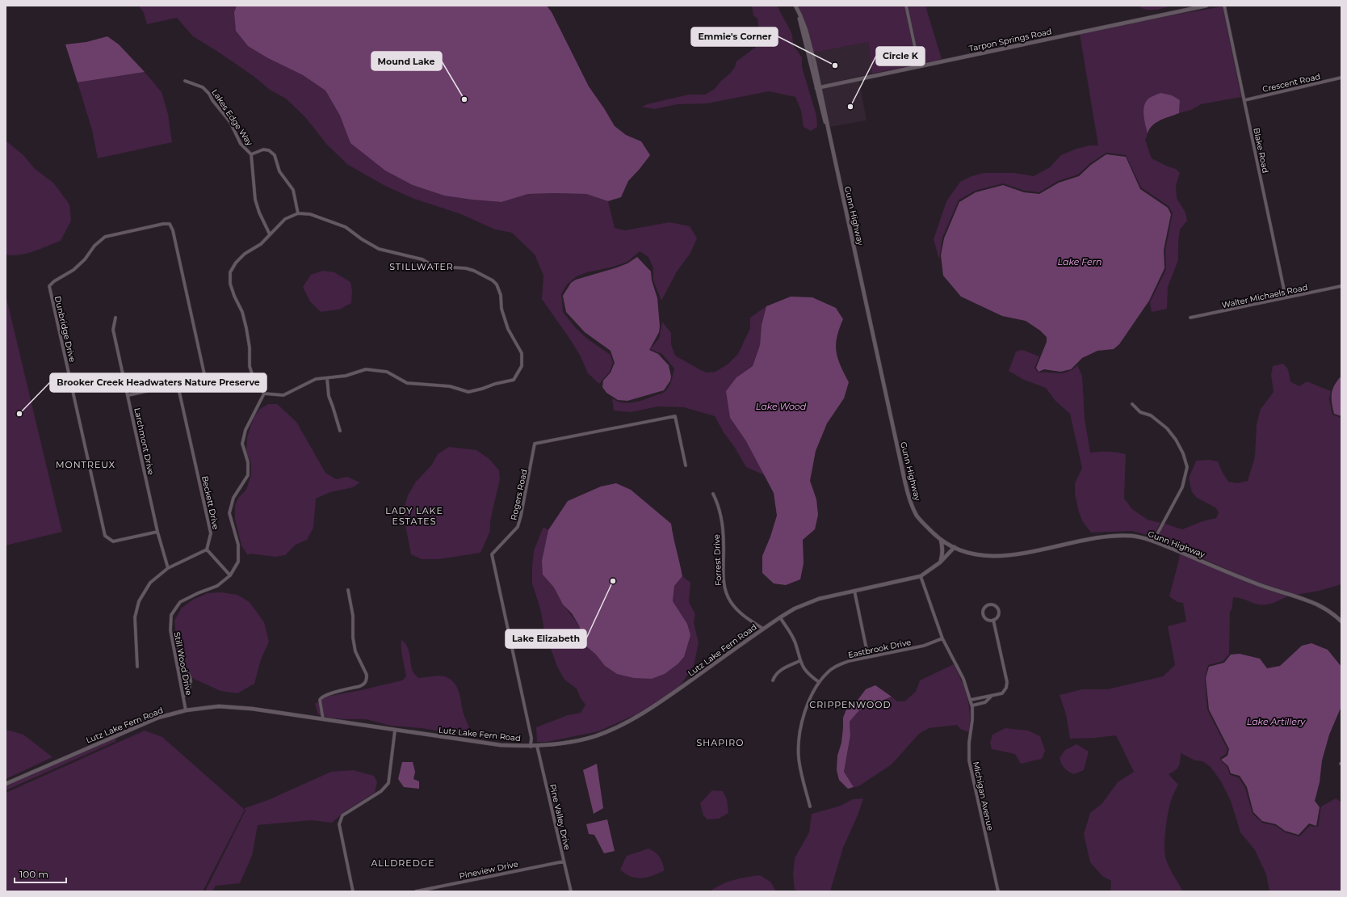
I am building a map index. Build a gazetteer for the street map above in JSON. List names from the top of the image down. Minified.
{"streets":{"main road":["Tarpon Springs Road","Gunn Highway","Lutz Lake Fern Road"],"street":["Crescent Road","Lakes Edge Way","Blake Road","Walter Michaels Road","Dunbridge Drive","Larchmont Drive","Rogers Road","Beckett Drive","Forrest Drive","Eastbrook Drive","Still Wood Drive","Michigan Avenue","Pine Valley Drive","Pineview Drive"]},"crossings":[["Tarpon Springs Road","Gunn Highway"],["Crescent Road","Blake Road"],["Blake Road","Walter Michaels Road"],["Gunn Highway","Lutz Lake Fern Road"],["Dunbridge Drive","Larchmont Drive"],["Dunbridge Drive","Beckett Drive"],["Rogers Road","Lutz Lake Fern Road"],["Forrest Drive","Lutz Lake Fern Road"],["Eastbrook Drive","Michigan Avenue"],["Lutz Lake Fern Road","Still Wood Drive"],["Lutz Lake Fern Road","Michigan Avenue"],["Lutz Lake Fern Road","Pine Valley Drive"],["Pine Valley Drive","Pineview Drive"]],"districts":["STILLWATER","MONTREUX","LADY LAKE ESTATES","CRIPPENWOOD","SHAPIRO","ALLDREDGE"],"water":["Lake Fern","Lake Wood","Lake Artillery"],"places":["Emmie's Corner","Mound Lake","Circle K","Brooker Creek Headwaters Nature Preserve","Lake Elizabeth"],"scale_bar":"100 m"}
